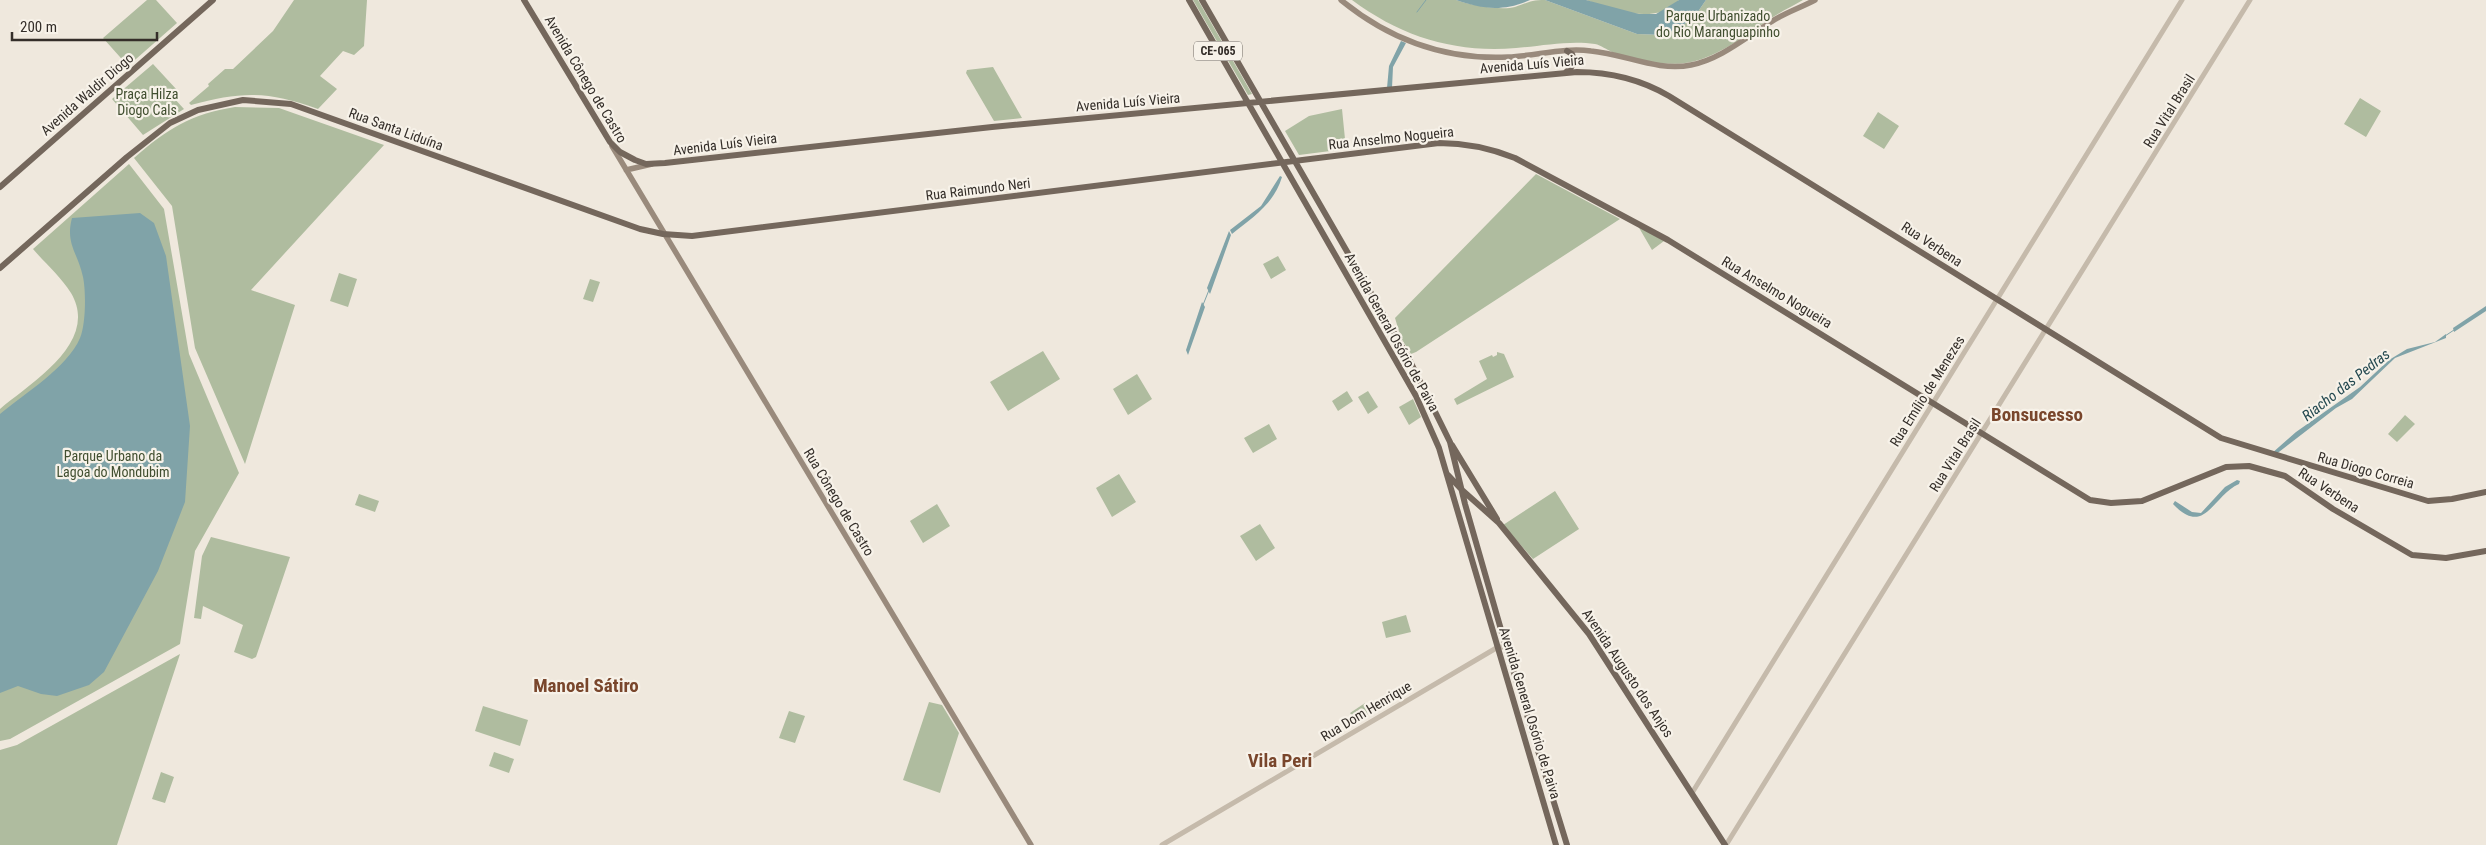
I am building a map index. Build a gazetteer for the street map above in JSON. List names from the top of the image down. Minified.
{"streets":{"main road":["CE-065","Avenida Luís Vieira","Avenida Cônego de Castro","Avenida Waldir Diogo","Rua Santa Liduína","Rua Anselmo Nogueira","Rua Raimundo Neri","Rua Verbena","Avenida General Osório de Paiva","Rua Diogo Correia","Rua Cônego de Castro","Avenida Augusto dos Anjos"],"street":["Rua Vital Brasil","Rua Emílio de Menezes","Rua Dom Henrique"]},"crossings":[["Avenida Luís Vieira","Avenida Cônego de Castro"],["Avenida Luís Vieira","Rua Verbena"],["Avenida Luís Vieira","Avenida General Osório de Paiva"],["Avenida Luís Vieira","Rua Cônego de Castro"],["Avenida Cônego de Castro","Rua Cônego de Castro"],["Rua Vital Brasil","Rua Anselmo Nogueira"],["Rua Vital Brasil","Rua Verbena"],["Rua Vital Brasil","Avenida Augusto dos Anjos"],["Rua Santa Liduína","Rua Raimundo Neri"],["Rua Santa Liduína","Rua Cônego de Castro"],["Rua Anselmo Nogueira","Rua Raimundo Neri"],["Rua Anselmo Nogueira","Rua Verbena"],["Rua Anselmo Nogueira","Avenida General Osório de Paiva"],["Rua Anselmo Nogueira","Rua Emílio de Menezes"],["Rua Raimundo Neri","Avenida General Osório de Paiva"],["Rua Raimundo Neri","Rua Cônego de Castro"],["Rua Verbena","Rua Emílio de Menezes"],["Rua Verbena","Rua Diogo Correia"],["Avenida General Osório de Paiva","Avenida Augusto dos Anjos"],["Avenida General Osório de Paiva","Rua Dom Henrique"],["Rua Emílio de Menezes","Avenida Augusto dos Anjos"]],"districts":["Bonsucesso","Manoel Sátiro","Vila Peri"],"water":["Riacho das Pedras"],"parks":["Parque Urbanizado do Rio Maranguapinho","Praça Hilza Diogo Cals","Parque Urbano da Lagoa do Mondubim"],"scale_bar":"200 m"}
